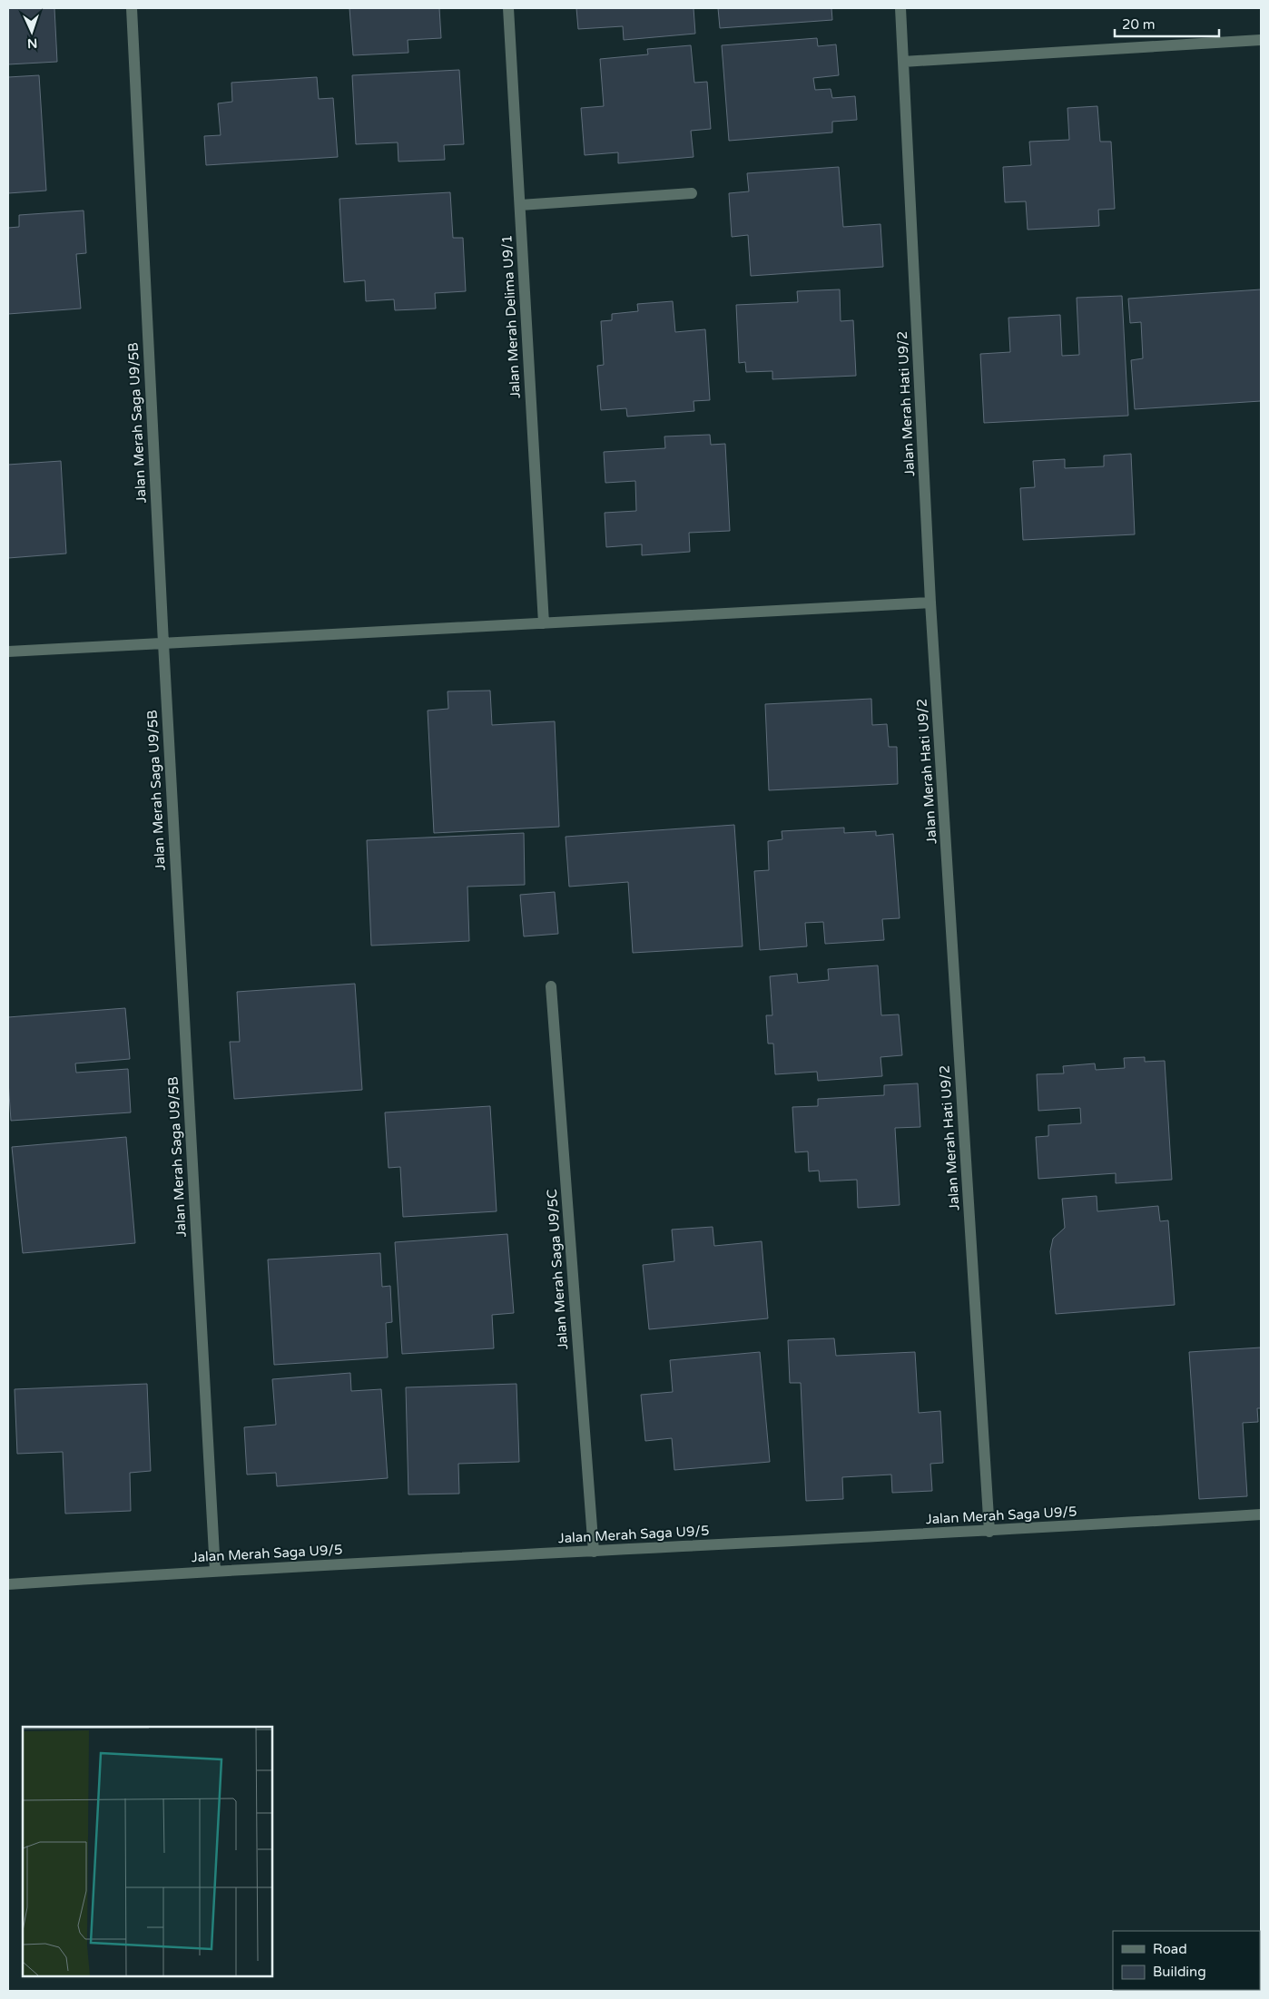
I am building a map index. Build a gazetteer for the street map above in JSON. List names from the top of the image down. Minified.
{"streets":{"street":["Jalan Merah Delima U9/1","Jalan Merah Hati U9/2","Jalan Merah Saga U9/5B","Jalan Merah Saga U9/5C","Jalan Merah Saga U9/5"]},"crossings":[["Jalan Merah Hati U9/2","Jalan Merah Saga U9/5"],["Jalan Merah Saga U9/5B","Jalan Merah Saga U9/5"],["Jalan Merah Saga U9/5C","Jalan Merah Saga U9/5"]],"legend":["Road","Building"],"scale_bar":"20 m","north":"bottom"}
